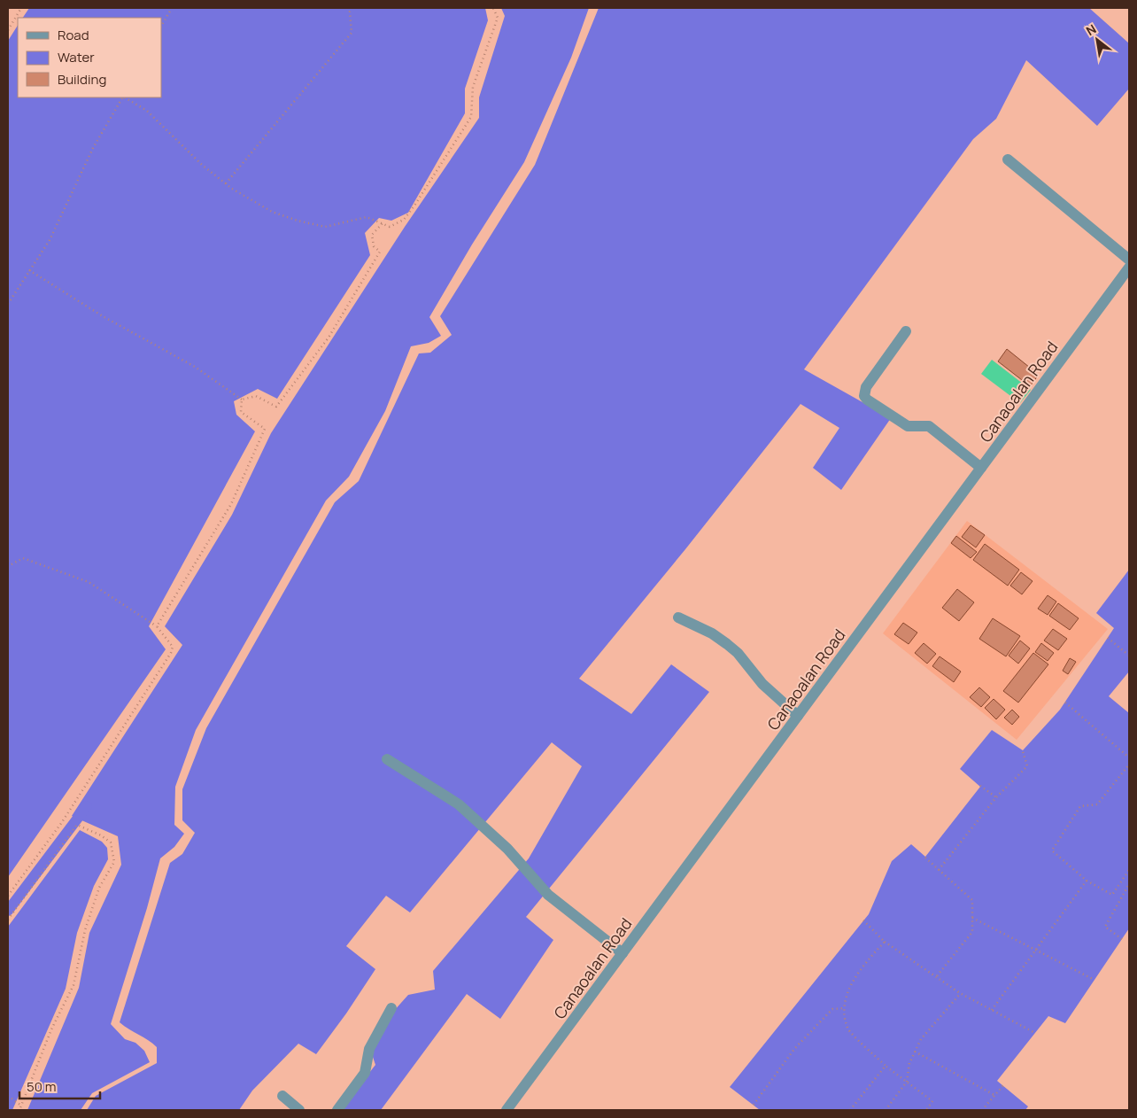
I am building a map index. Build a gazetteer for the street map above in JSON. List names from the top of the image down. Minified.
{"streets":{"street":["Canaoalan Road"]},"legend":["Road","Water","Building"],"scale_bar":"50 m","north":"top left"}
